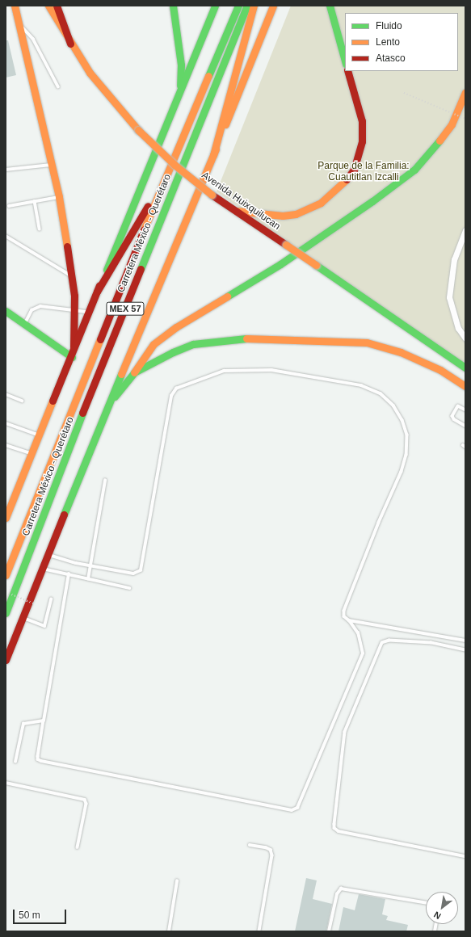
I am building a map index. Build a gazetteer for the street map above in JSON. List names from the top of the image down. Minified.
{"streets":{"main road":["Avenida Huixquilucan","Carretera México - Querétaro","MEX 57"]},"parks":["Parque de la Familia: Cuautitlan Izcalli"],"legend":["Fluido","Lento","Atasco"],"scale_bar":"50 m","north":"bottom left"}
